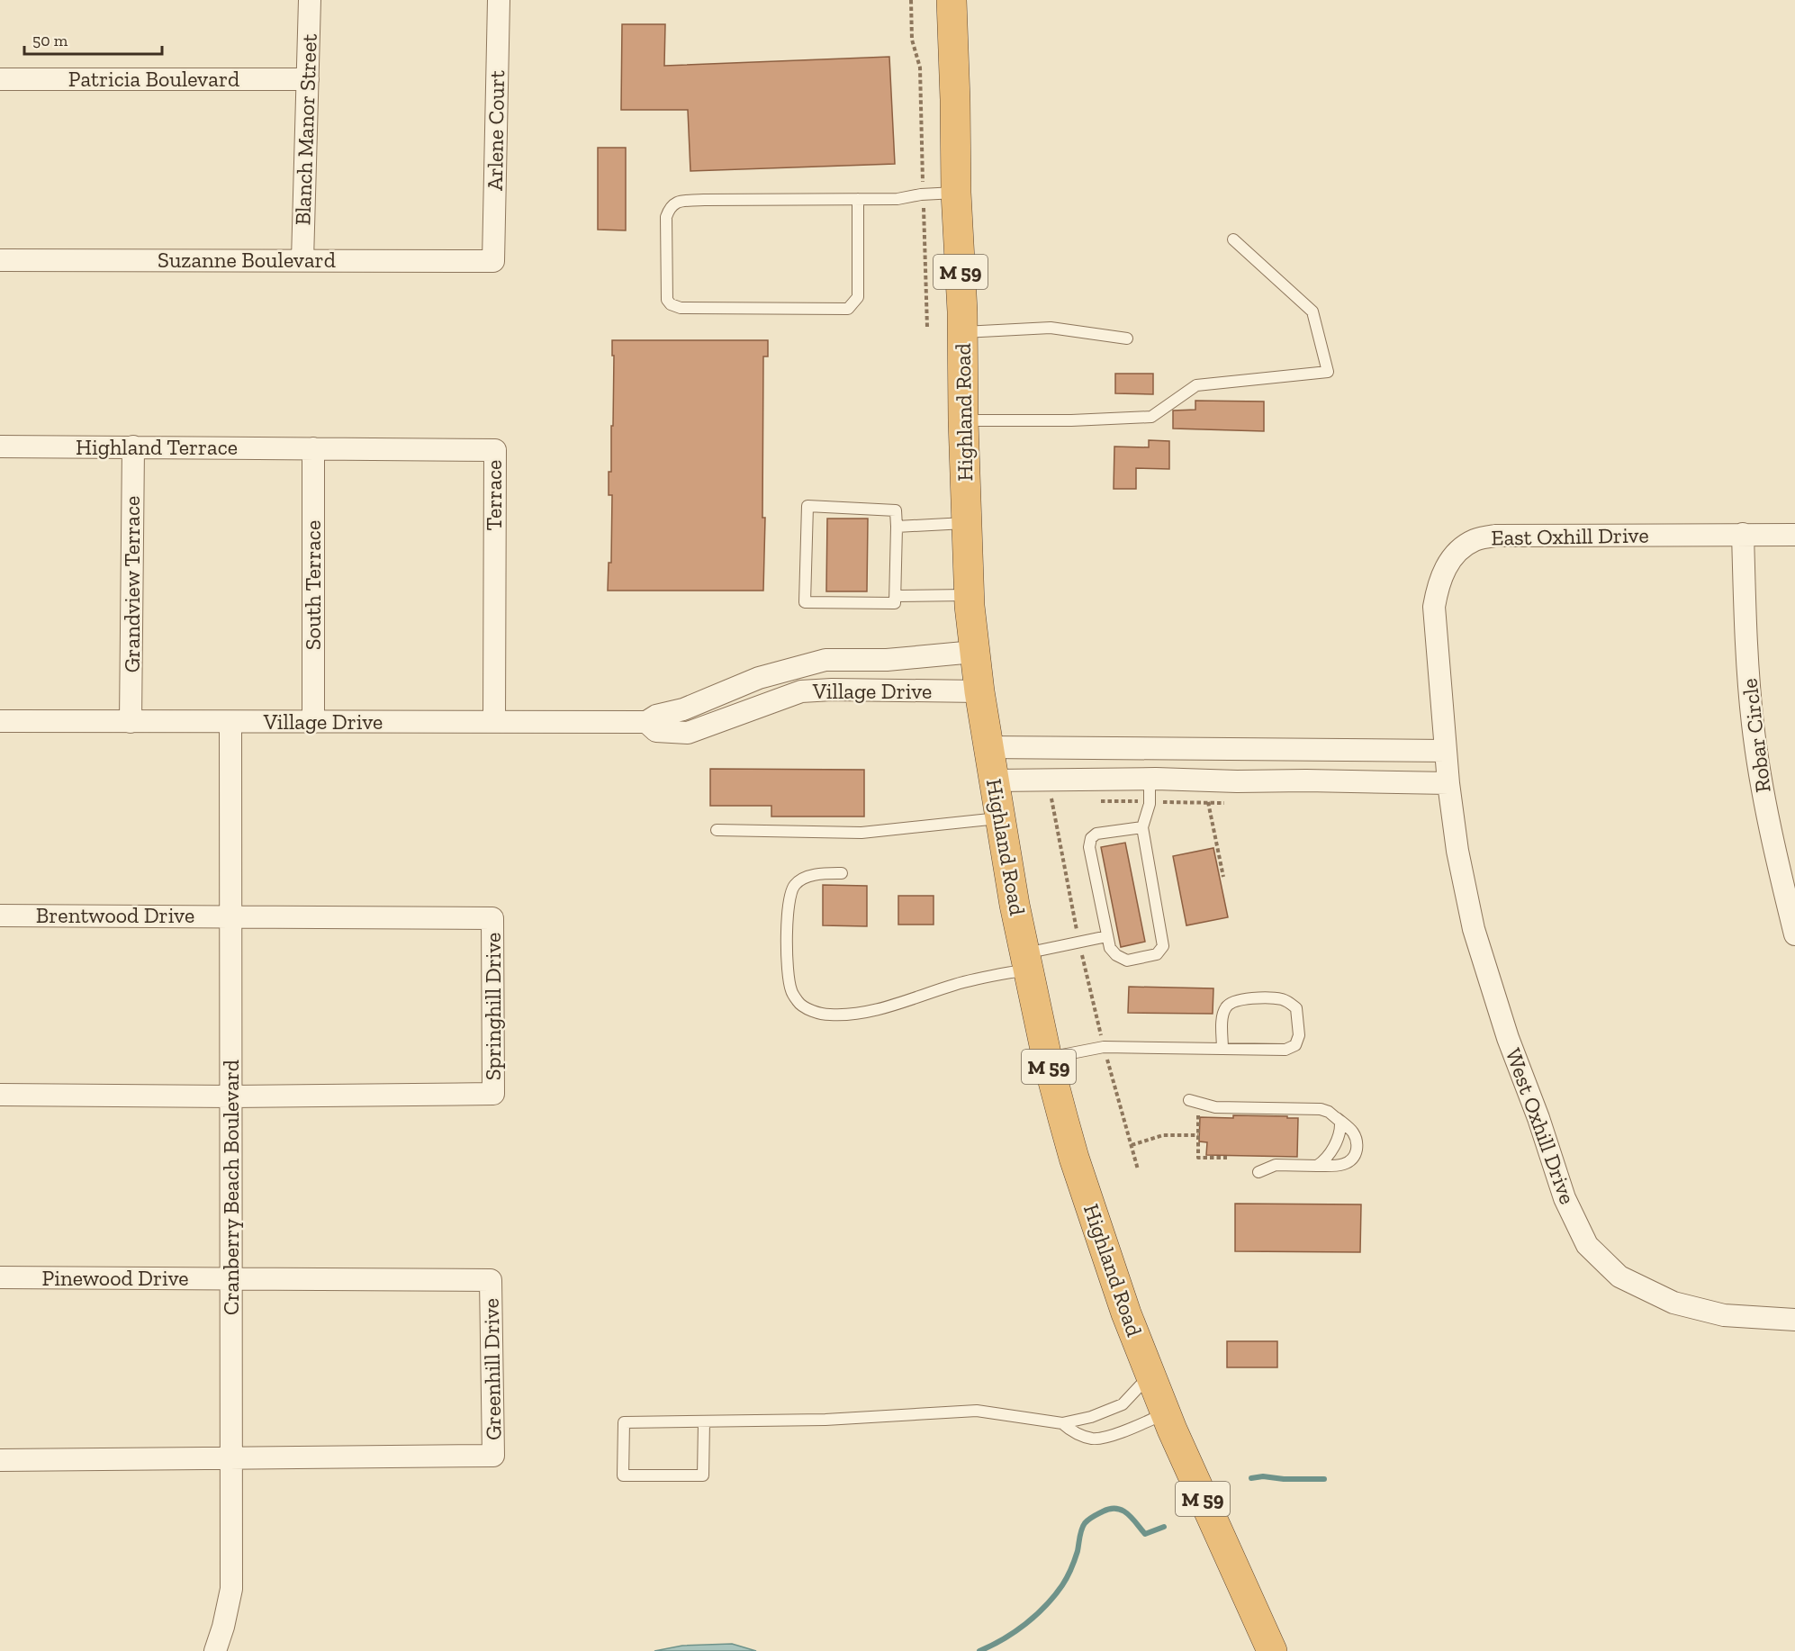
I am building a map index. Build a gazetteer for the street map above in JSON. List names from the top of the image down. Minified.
{"streets":{"highway":["M 59","Highland Road"],"street":["Patricia Boulevard","Blanch Manor Street","Arlene Court","Suzanne Boulevard","Highland Terrace","Terrace","East Oxhill Drive","Grandview Terrace","South Terrace","Village Drive","Robar Circle","Brentwood Drive","Springhill Drive","West Oxhill Drive","Cranberry Beach Boulevard","Pinewood Drive","Greenhill Drive"]},"crossings":[["Patricia Boulevard","Blanch Manor Street"],["Blanch Manor Street","Suzanne Boulevard"],["Arlene Court","Suzanne Boulevard"],["Highland Road","Village Drive"],["Highland Terrace","Terrace"],["Highland Terrace","Grandview Terrace"],["Highland Terrace","South Terrace"],["Terrace","South Terrace"],["Terrace","Village Drive"],["East Oxhill Drive","Robar Circle"],["East Oxhill Drive","West Oxhill Drive"],["Grandview Terrace","Village Drive"],["South Terrace","Village Drive"],["Village Drive","Cranberry Beach Boulevard"],["Brentwood Drive","Springhill Drive"],["Brentwood Drive","Cranberry Beach Boulevard"],["Springhill Drive","Cranberry Beach Boulevard"],["Cranberry Beach Boulevard","Pinewood Drive"],["Cranberry Beach Boulevard","Greenhill Drive"],["Pinewood Drive","Greenhill Drive"]],"scale_bar":"50 m"}
